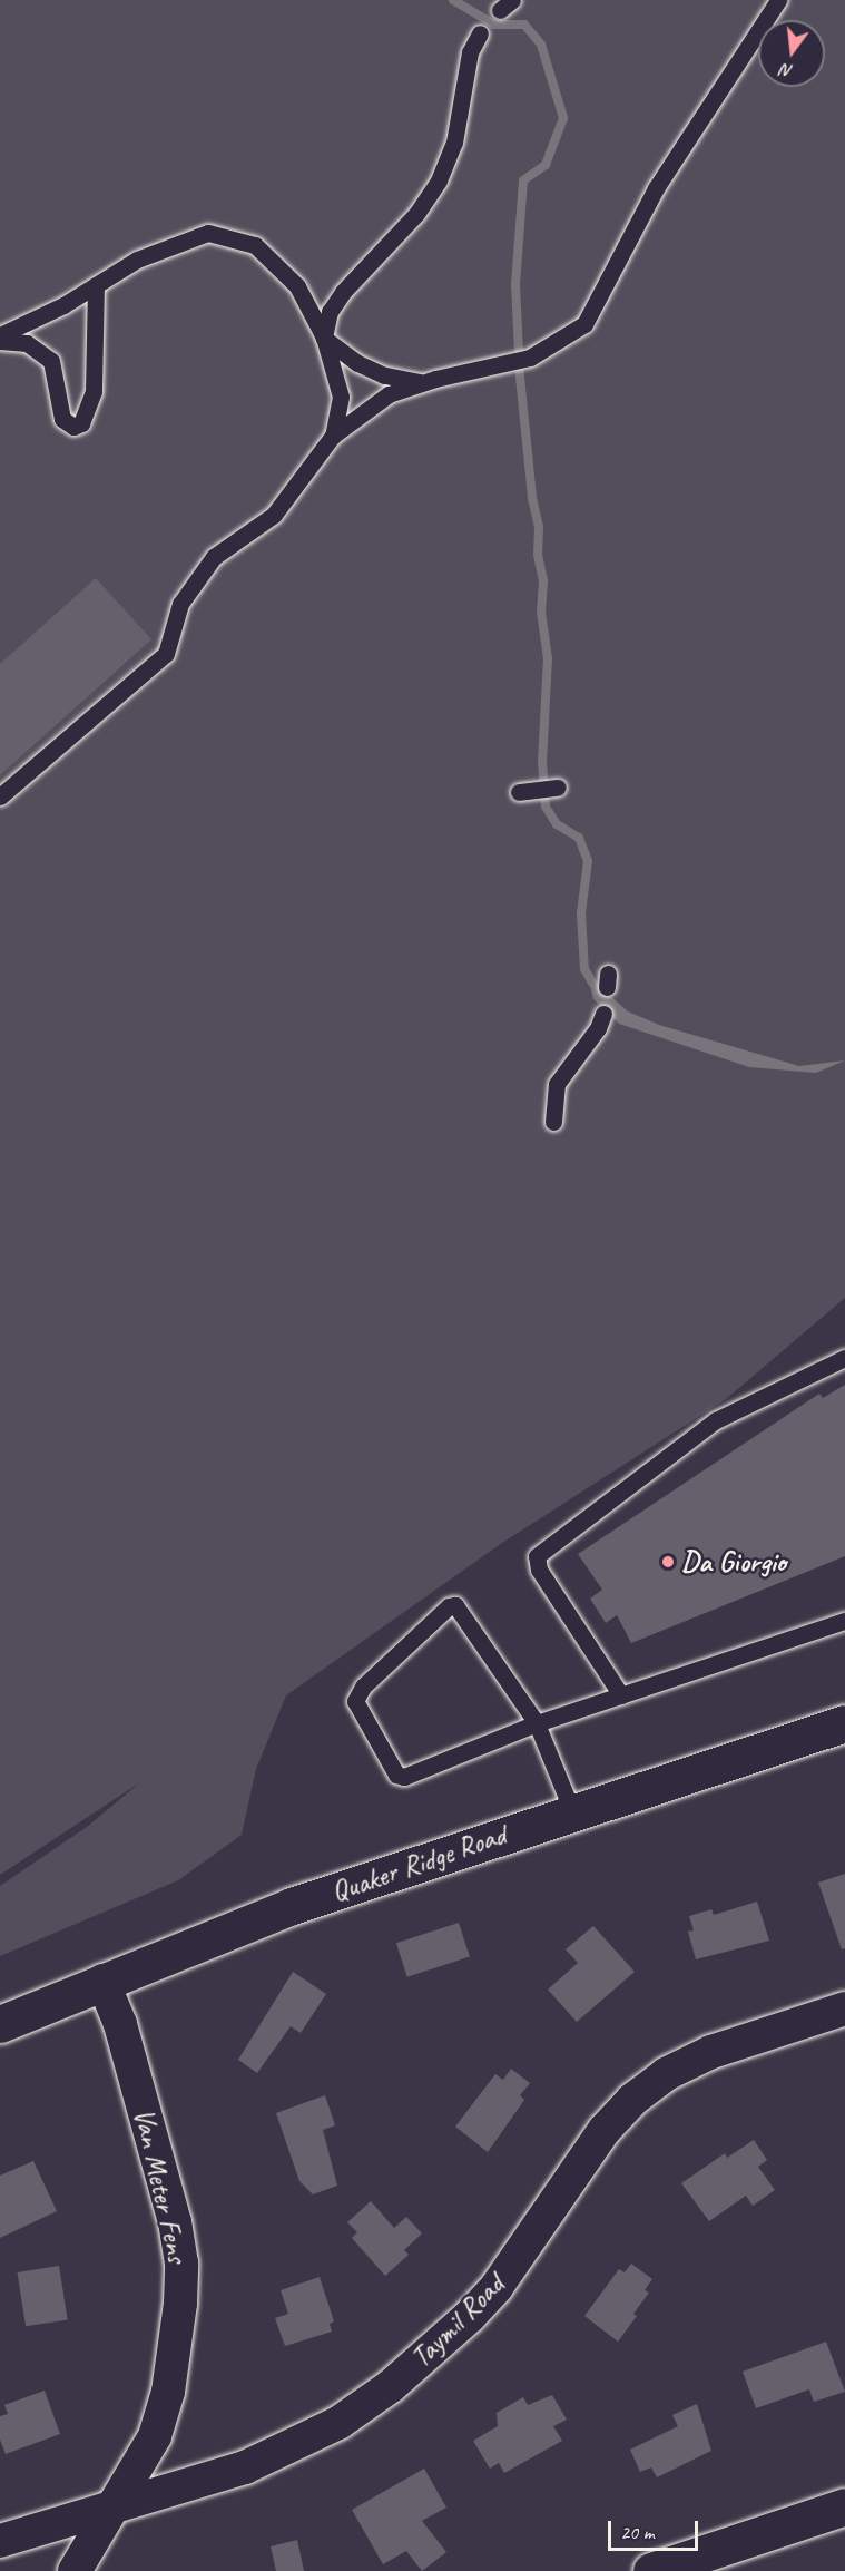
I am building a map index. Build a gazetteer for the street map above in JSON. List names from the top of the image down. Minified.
{"streets":{"street":["Quaker Ridge Road","Van Meter Fens","Taymil Road"]},"crossings":[["Quaker Ridge Road","Van Meter Fens"],["Van Meter Fens","Taymil Road"]],"places":["Da Giorgio"],"scale_bar":"20 m","north":"bottom"}
